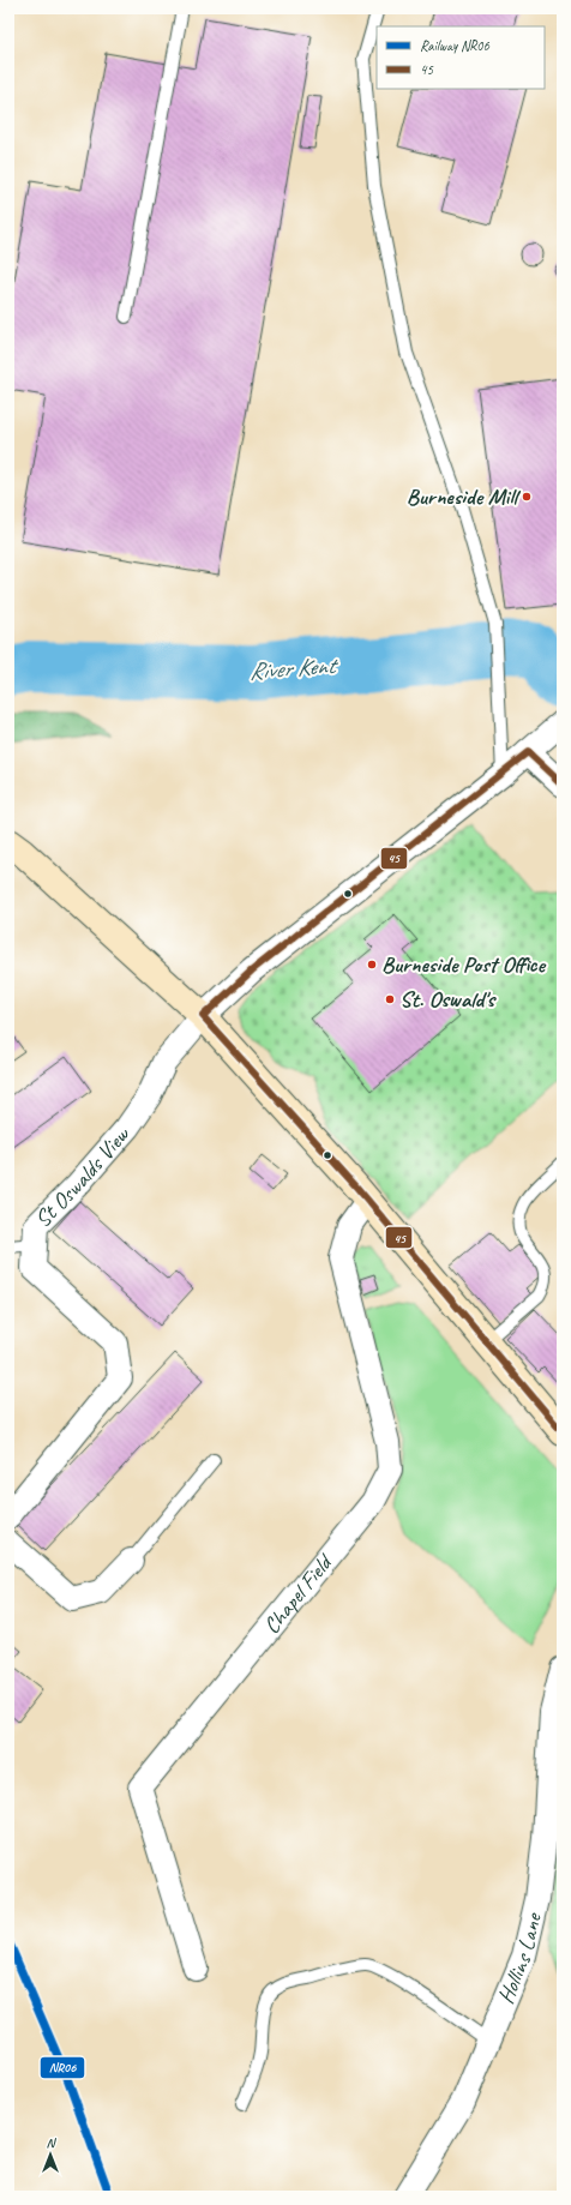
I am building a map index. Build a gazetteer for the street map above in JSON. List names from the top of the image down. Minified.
{"streets":{"street":["St Oswalds View","Chapel Field","Hollins Lane"]},"water":["River Kent"],"places":["Burneside Mill","Burneside Post Office","St. Oswald's"],"lines":["transit line 45","rail line NR06"],"legend":["Railway NR06","45"],"north":"top"}
